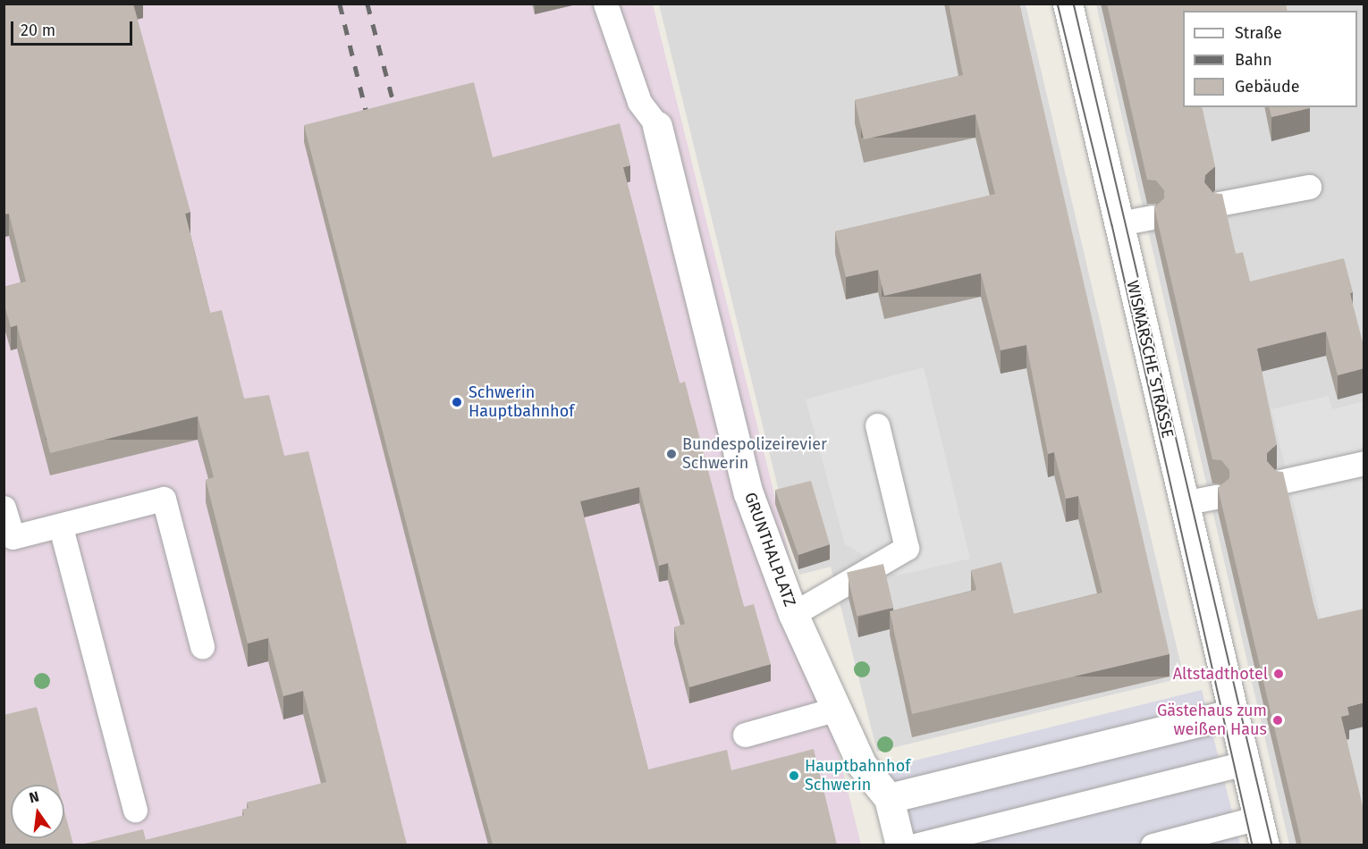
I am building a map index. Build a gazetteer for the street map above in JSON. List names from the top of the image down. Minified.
{"streets":{"street":["WISMARSCHE STRASSE","GRUNTHALPLATZ"]},"places":["Schwerin Hauptbahnhof","Bundespolizeirevier Schwerin","Altstadthotel","Gästehaus zum weißen Haus","Hauptbahnhof Schwerin"],"legend":["Straße","Bahn","Gebäude"],"scale_bar":"20 m","north":"top"}
